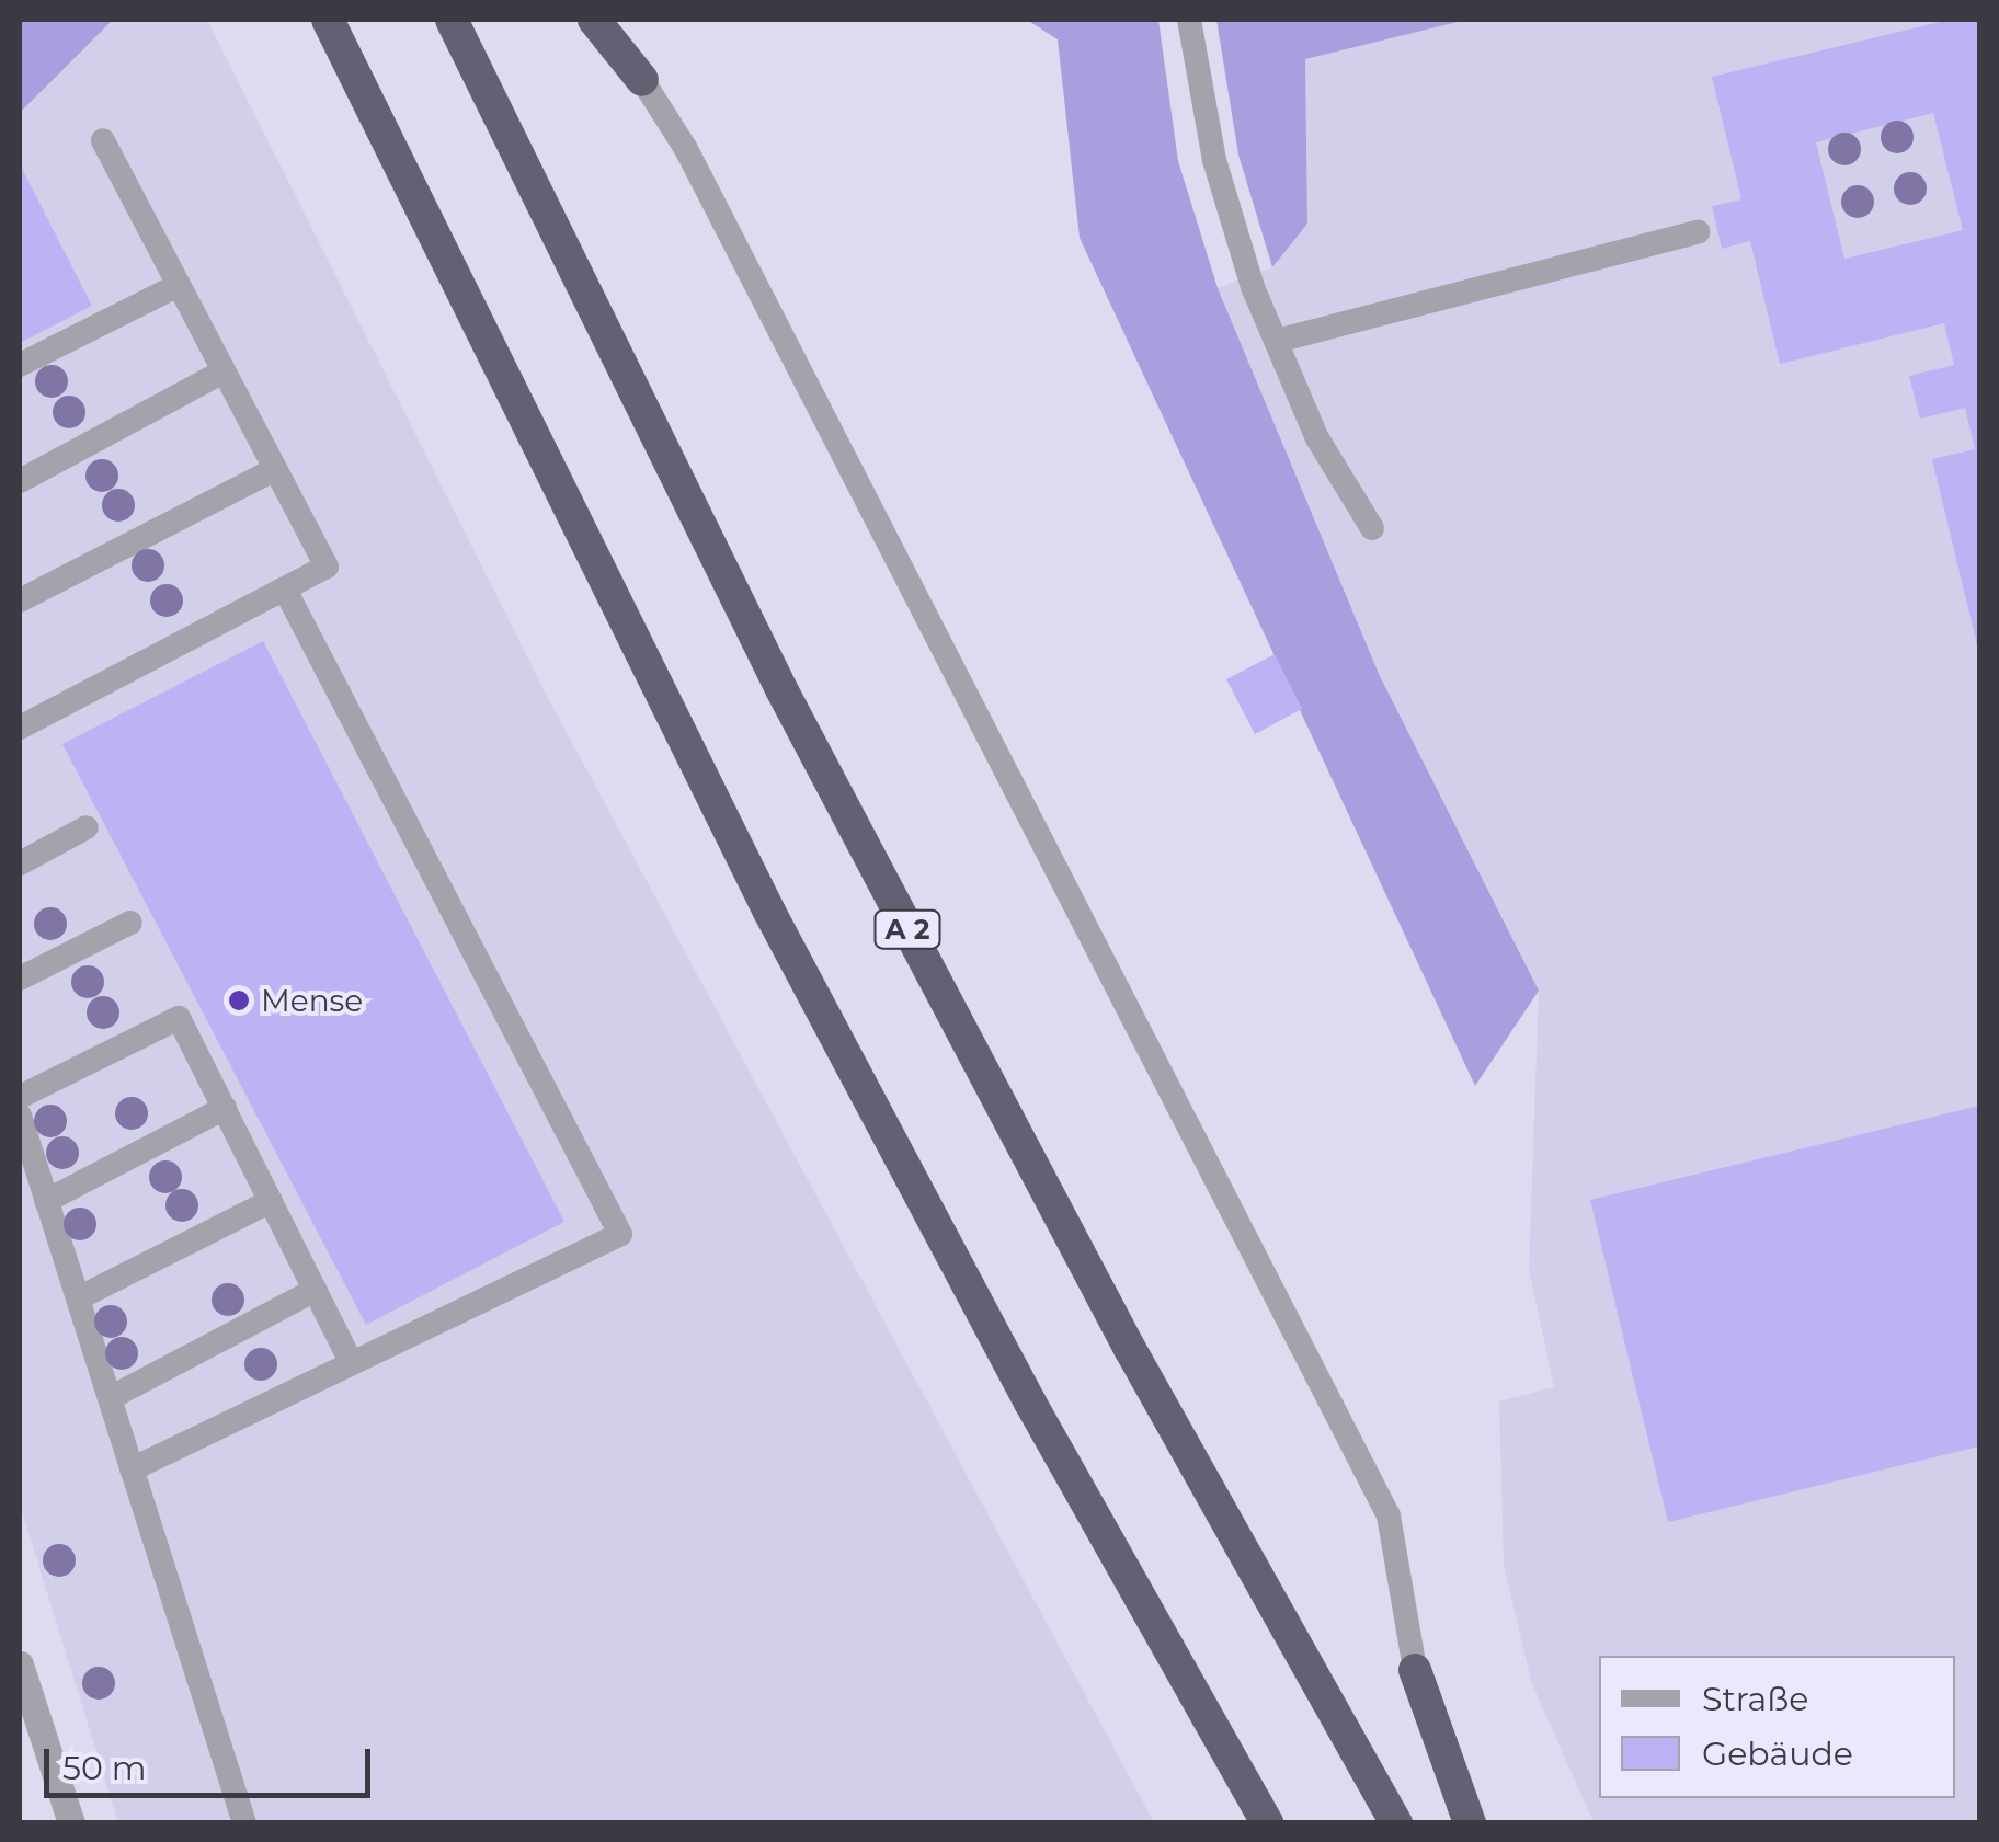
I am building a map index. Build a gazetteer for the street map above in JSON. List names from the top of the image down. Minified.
{"streets":{"highway":["A 2"]},"places":["Mense"],"legend":["Straße","Gebäude"],"scale_bar":"50 m"}
